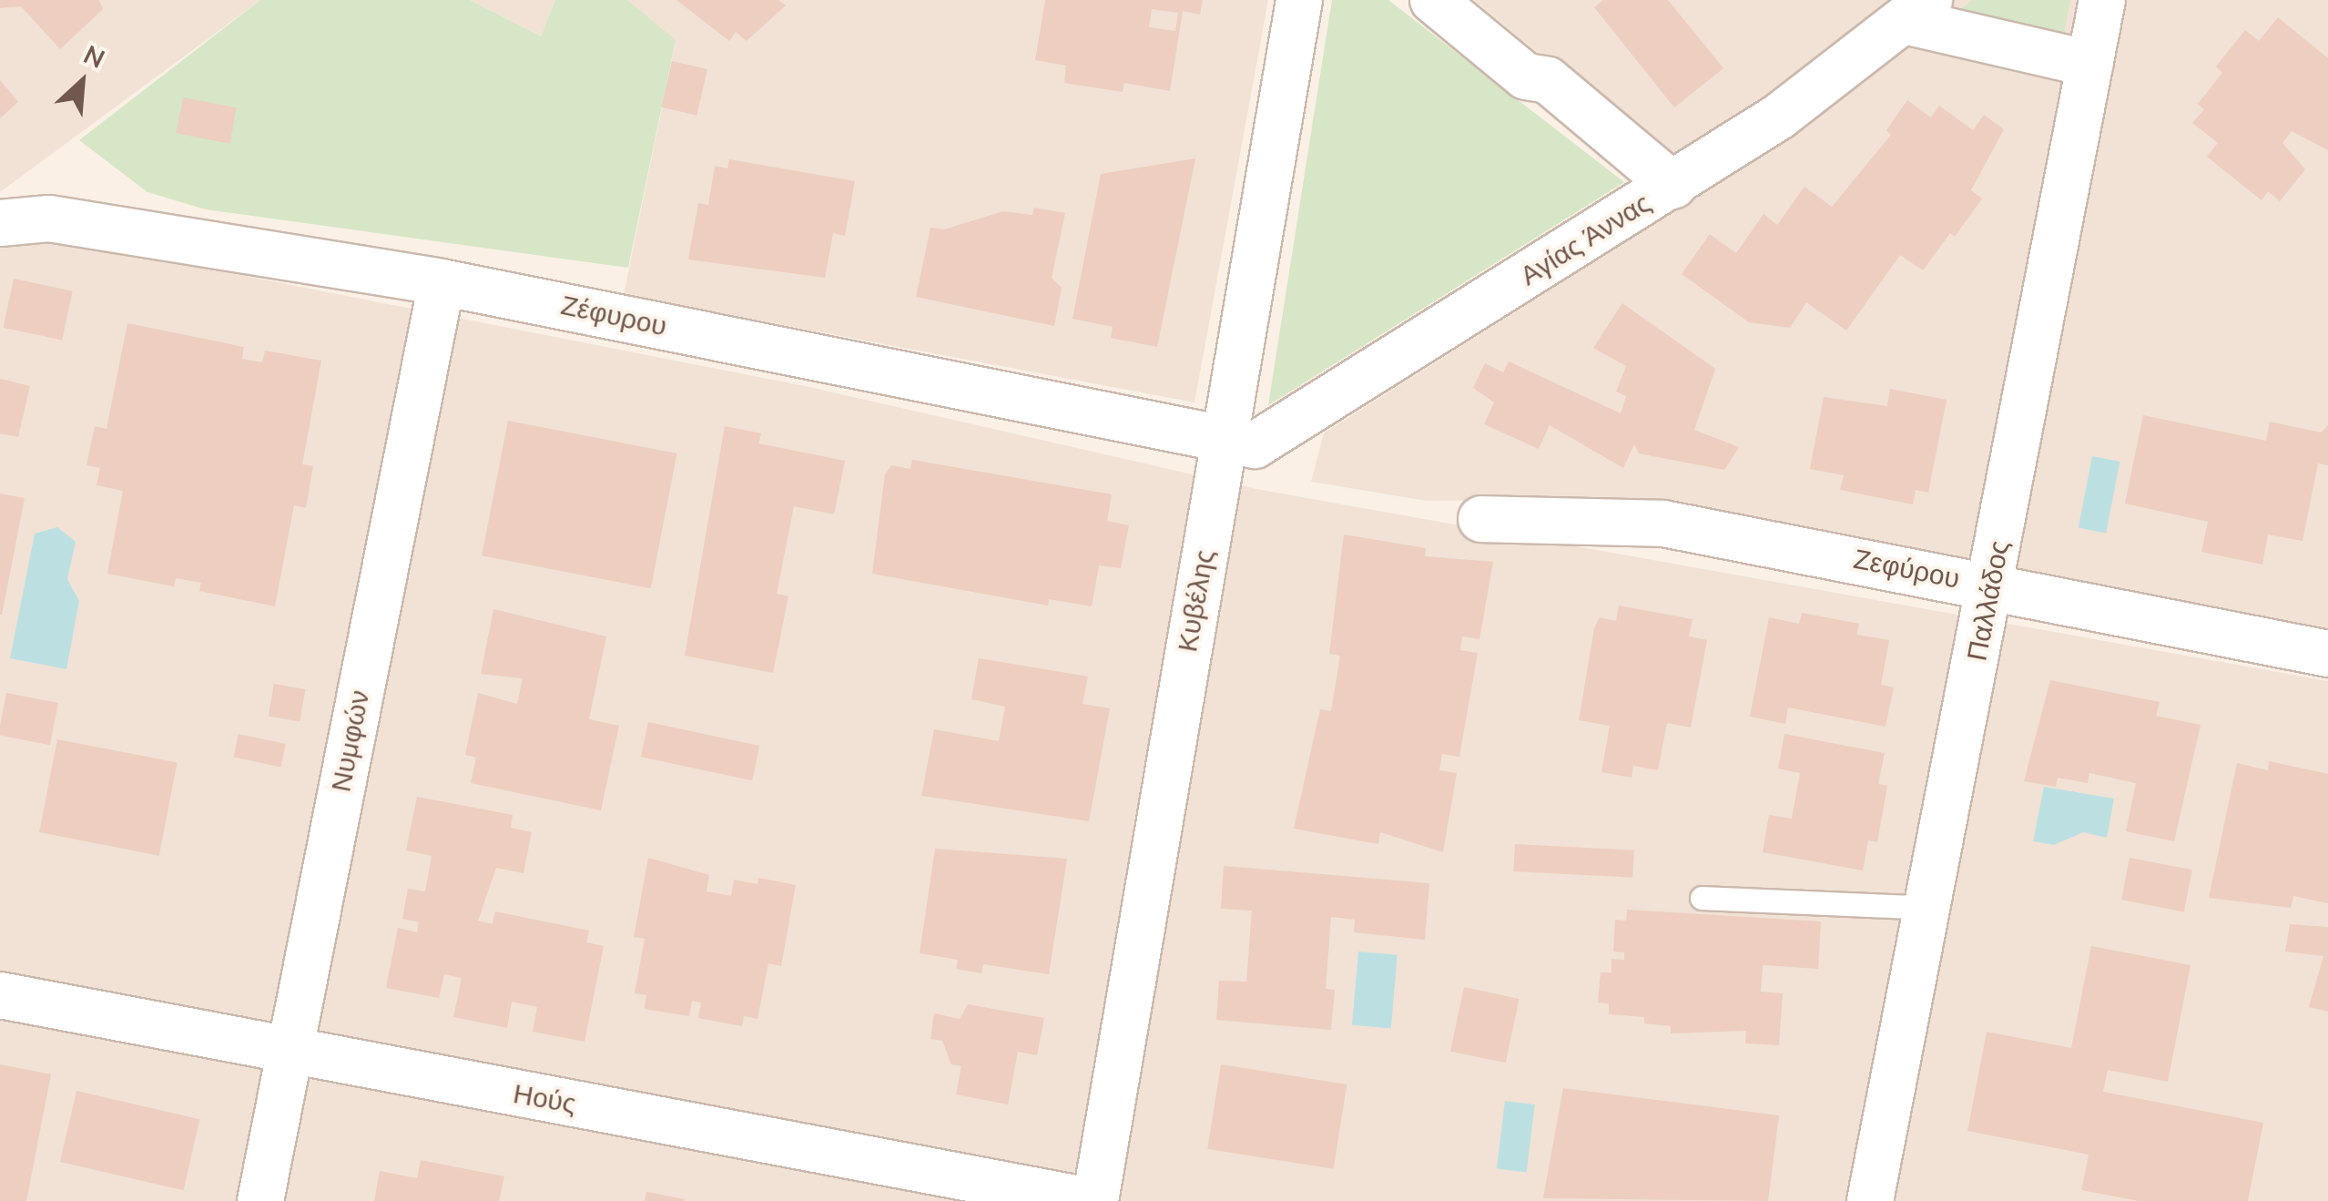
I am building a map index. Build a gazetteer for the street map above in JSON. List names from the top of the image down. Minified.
{"streets":{"street":["Αγίας Άννας","Ζέφυρου","Ζεφύρου","Κυβέλης","Παλλάδος","Νυμφών","Ηούς"]},"crossings":[["Αγίας Άννας","Ζέφυρου"],["Αγίας Άννας","Κυβέλης"],["Ζέφυρου","Κυβέλης"],["Ζέφυρου","Νυμφών"],["Ζεφύρου","Παλλάδος"],["Κυβέλης","Ηούς"],["Νυμφών","Ηούς"]],"north":"top right"}
